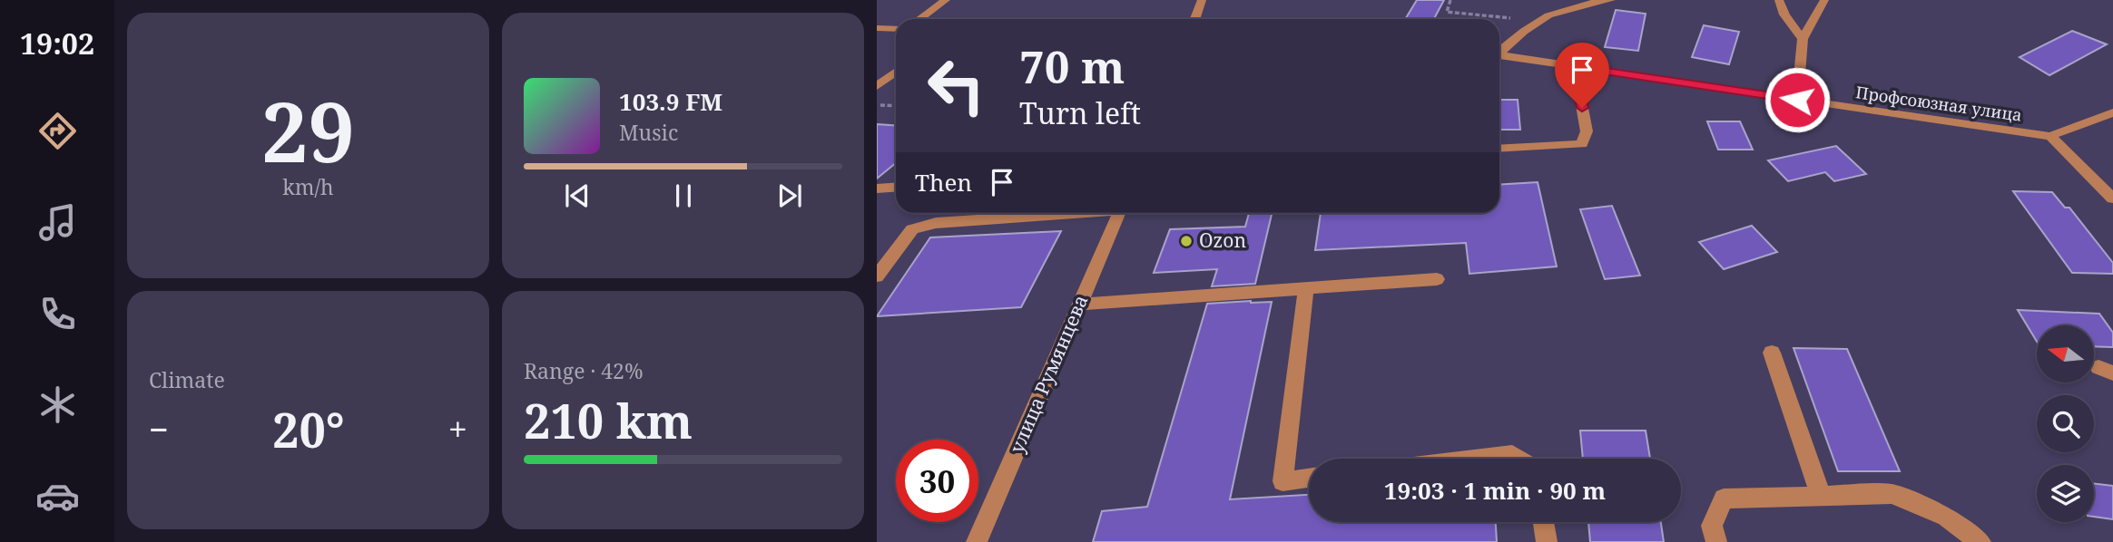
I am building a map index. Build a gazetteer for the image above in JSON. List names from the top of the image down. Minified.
{"streets":{"street":["Профсоюзная улица","улица Румянцева"]},"places":["Ozon"],"north":"left","page":{"tabs":"19:02","tile":[["29","km/h"],"Climate",["Range · 42%","210 km"]],"turn":["70 m","Turn left"],"song":["103.9 FM","Music"],"then":"Then","heat":["−","20°","+"],"limit":"30","trip":"19:03 · 1 min · 90 m"}}
